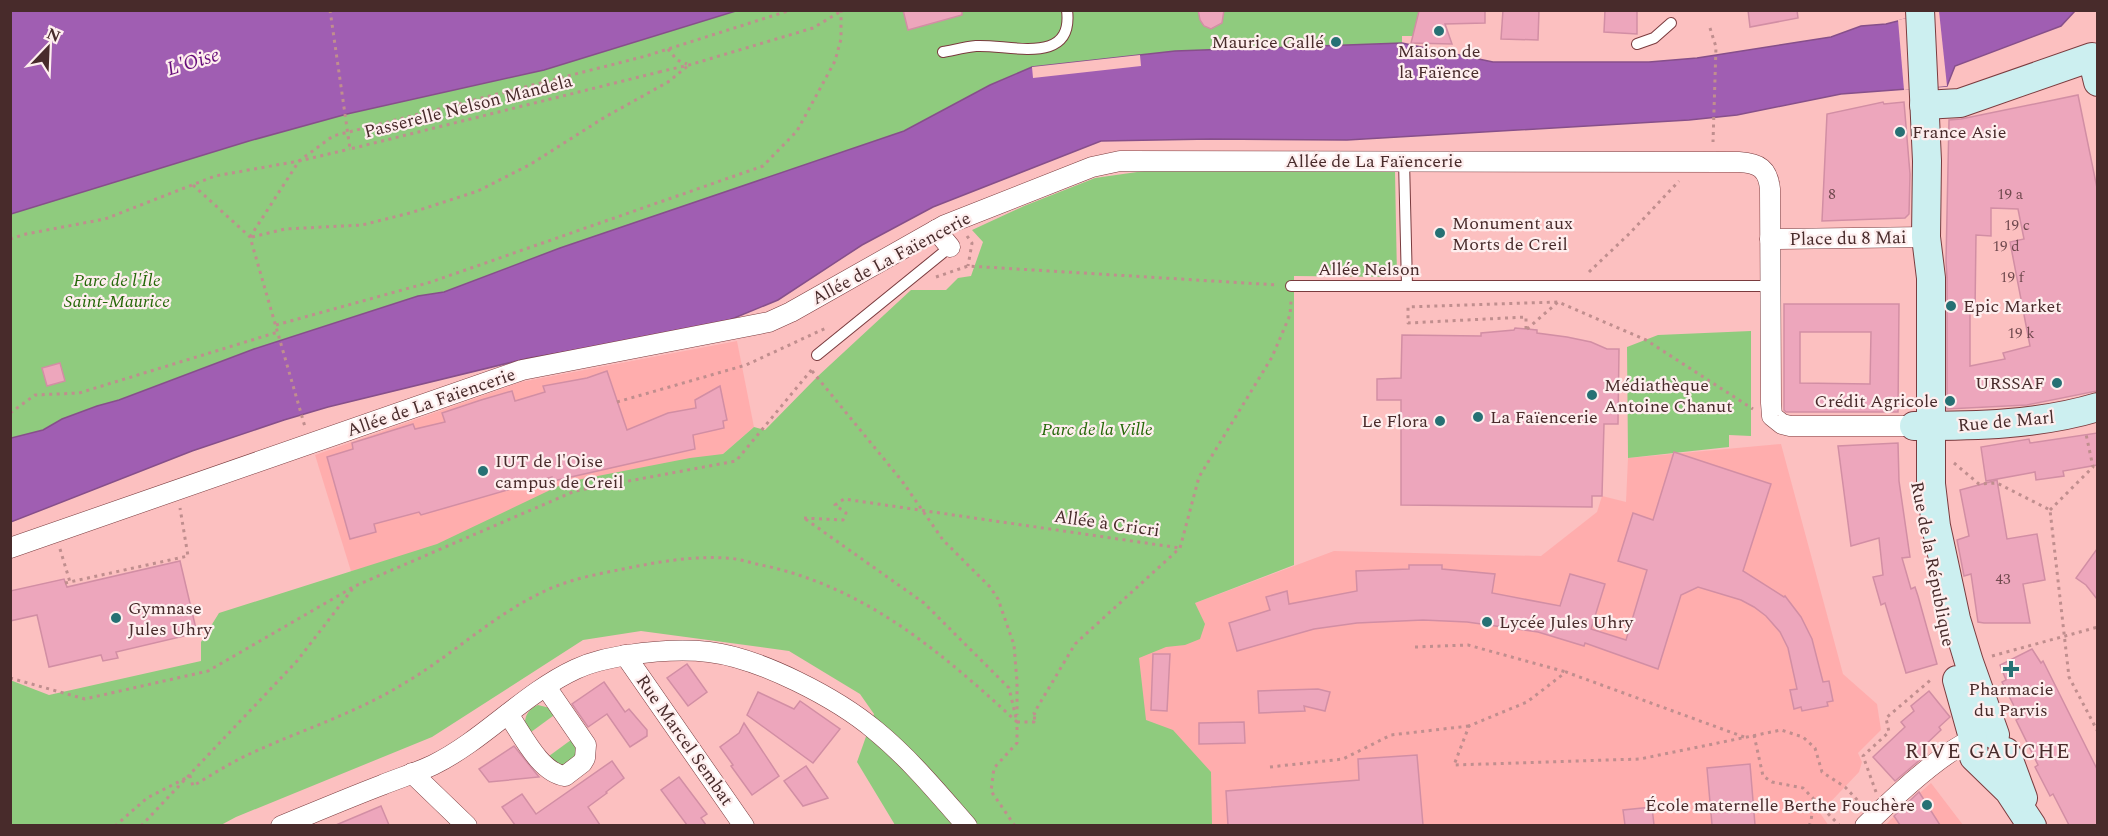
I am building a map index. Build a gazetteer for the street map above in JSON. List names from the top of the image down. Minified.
{"streets":{"main road":["Rue de Marl","Rue de la République"],"street":["Allée de La Faïencerie","Place du 8 Mai","Rue Marcel Sembat"],"lane":["Allée Nelson"],"path":["Passerelle Nelson Mandela","Allée à Cricri"]},"crossings":[["Allée de La Faïencerie","Place du 8 Mai"],["Allée de La Faïencerie","Allée Nelson"],["Place du 8 Mai","Rue de la République"],["Allée Nelson","Allée à Cricri"],["Rue de Marl","Rue de la République"]],"districts":["RIVE GAUCHE"],"water":["L'Oise"],"parks":["Parc de l'Île Saint-Maurice","Parc de la Ville"],"places":{"other":["Maison de la Faïence","Maurice Gallé","France Asie","Monument aux Morts de Creil","Epic Market","URSSAF","Médiathèque Antoine Chanut","Crédit Agricole","La Faïencerie","Le Flora","IUT de l'Oise campus de Creil","Gymnase Jules Uhry","Lycée Jules Uhry","École maternelle Berthe Fouchère"],"health":["Pharmacie du Parvis"]},"house_numbers":["8","19 a","19 c","19 d","19 f","19 k","43"],"north":"top right"}
